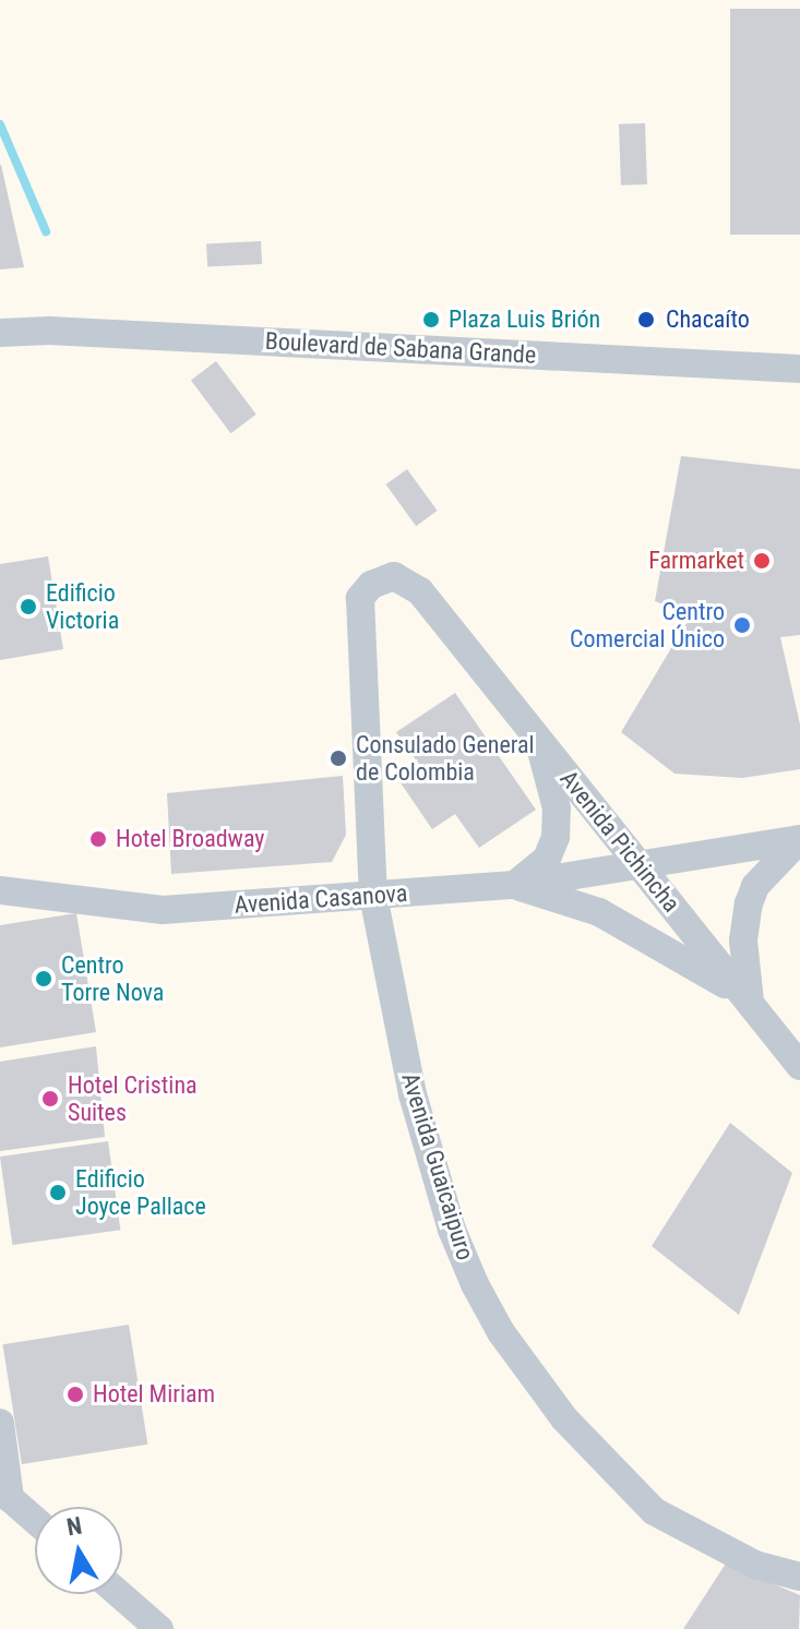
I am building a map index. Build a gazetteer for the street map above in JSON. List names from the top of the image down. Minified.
{"streets":{"street":["Boulevard de Sabana Grande","Avenida Pichincha","Avenida Casanova","Avenida Guaicaipuro"]},"crossings":[["Avenida Pichincha","Avenida Casanova"],["Avenida Pichincha","Avenida Guaicaipuro"],["Avenida Casanova","Avenida Guaicaipuro"]],"places":["Plaza Luis Brión","Chacaíto","Farmarket","Edificio Victoria","Centro Comercial Único","Consulado General de Colombia","Hotel Broadway","Centro Torre Nova","Hotel Cristina Suites","Edificio Joyce Pallace","Hotel Miriam"],"north":"top"}
